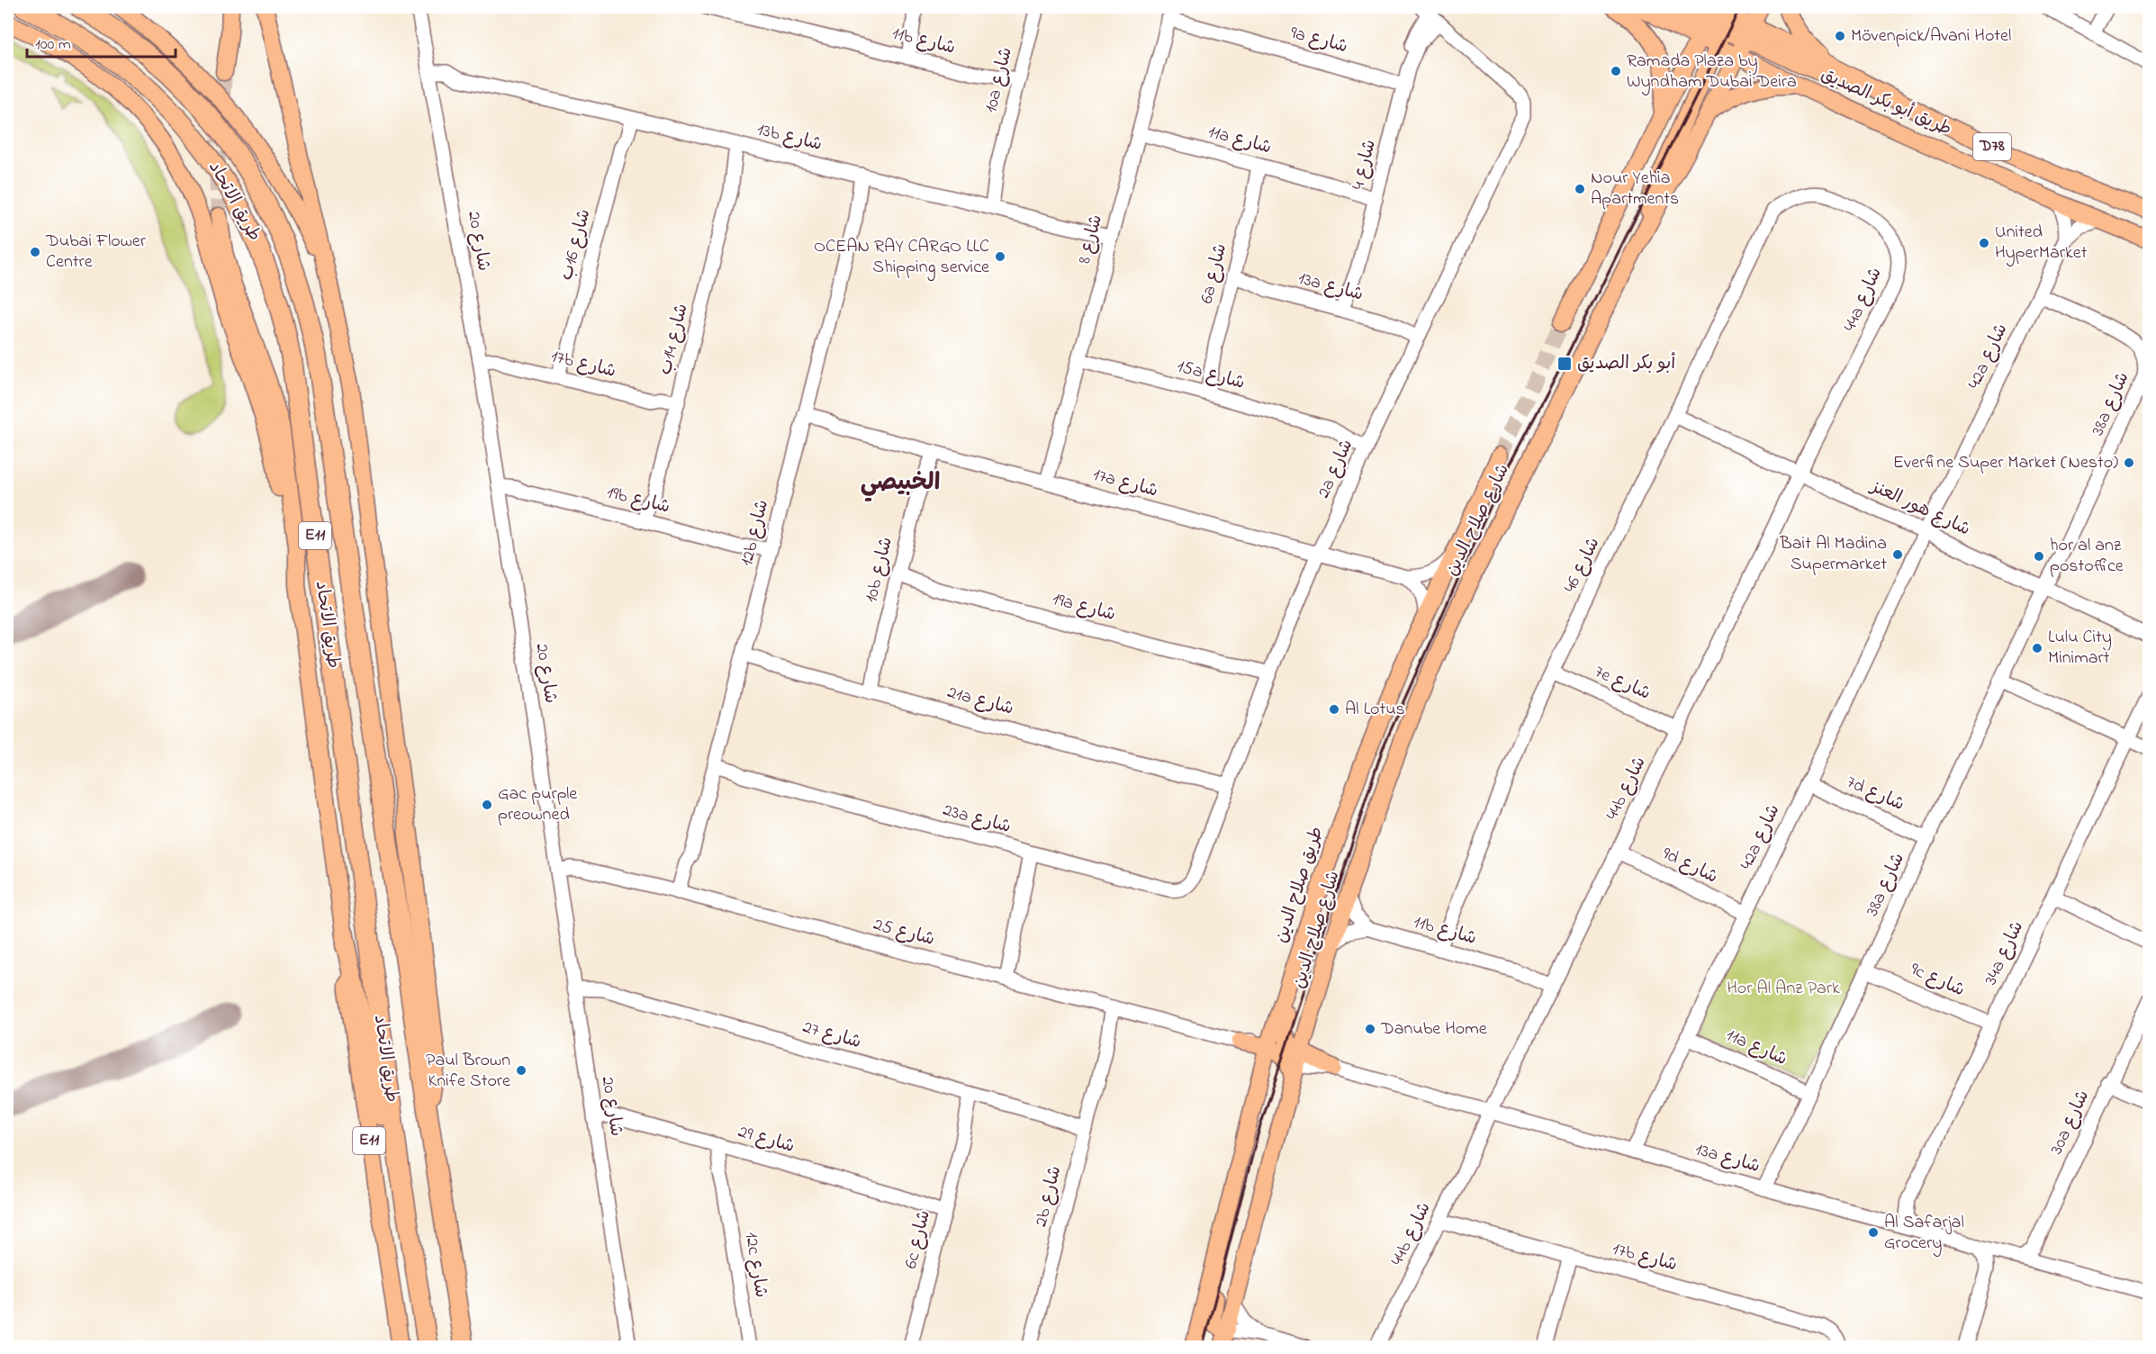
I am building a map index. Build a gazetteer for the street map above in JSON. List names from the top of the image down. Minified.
{"streets":{"highway":["طريق الاتحاد","E11"],"main road":["طريق أبو بكر الصديق","D78","شارع صلاح الدين","طريق صلاح الدين"],"street":["9a شارع","11b شارع","10a شارع","13b شارع","11a شارع","شارع 4","شارع 8","شارع 20","شارع 16ب","6a شارع","13a شارع","44a شارع","شارع 14ب","42a شارع","17b شارع","15a شارع","38a شارع","2a شارع","17a شارع","19b شارع","شارع هور العنز","12b شارع","شارع 46","10b شارع","19a شارع","7e شارع","21a شارع","44b شارع","7d شارع","23a شارع","9d شارع","شارع 25","34a شارع","9c شارع","شارع 27","30a شارع","شارع 29","2b شارع","6c شارع","12c شارع"]},"crossings":[["9a شارع","شارع 4"],["9a شارع","شارع 8"],["11b شارع","10a شارع"],["11b شارع","شارع 46"],["11b شارع","44b شارع"],["10a شارع","13b شارع"],["طريق أبو بكر الصديق","شارع صلاح الدين"],["13b شارع","شارع 8"],["13b شارع","شارع 20"],["13b شارع","شارع 16ب"],["13b شارع","شارع 14ب"],["13b شارع","12b شارع"],["11a شارع","شارع 4"],["11a شارع","شارع 8"],["11a شارع","6a شارع"],["11a شارع","42a شارع"],["11a شارع","38a شارع"],["شارع 4","13a شارع"],["شارع 4","2a شارع"],["شارع 8","15a شارع"],["شارع 8","17a شارع"],["شارع 20","17b شارع"],["شارع 20","19b شارع"],["شارع 20","شارع 25"],["شارع 20","شارع 27"],["شارع 20","شارع 29"],["شارع 16ب","17b شارع"],["6a شارع","13a شارع"],["6a شارع","15a شارع"],["13a شارع","42a شارع"],["13a شارع","38a شارع"],["13a شارع","2a شارع"],["13a شارع","44b شارع"],["13a شارع","34a شارع"],["13a شارع","30a شارع"],["44a شارع","شارع هور العنز"],["44a شارع","شارع 46"],["44a شارع","44b شارع"],["شارع 14ب","17b شارع"],["شارع 14ب","19b شارع"],["42a شارع","38a شارع"],["42a شارع","شارع هور العنز"],["42a شارع","7d شارع"],["42a شارع","9d شارع"],["17b شارع","44b شارع"],["15a شارع","2a شارع"],["38a شارع","شارع هور العنز"],["38a شارع","7d شارع"],["38a شارع","9c شارع"],["2a شارع","17a شارع"],["2a شارع","19a شارع"],["2a شارع","21a شارع"],["2a شارع","23a شارع"],["17a شارع","12b شارع"],["17a شارع","10b شارع"],["17a شارع","طريق صلاح الدين"],["19b شارع","12b شارع"],["شارع هور العنز","شارع 46"],["شارع هور العنز","44b شارع"],["12b شارع","21a شارع"],["12b شارع","23a شارع"],["12b شارع","شارع 25"],["شارع 46","7e شارع"],["10b شارع","19a شارع"],["10b شارع","21a شارع"],["7e شارع","44b شارع"],["44b شارع","9d شارع"],["شارع 25","2b شارع"],["34a شارع","9c شارع"],["شارع 27","2b شارع"],["شارع 27","6c شارع"],["شارع 29","6c شارع"],["شارع 29","12c شارع"]],"districts":["الخبيصي"],"parks":["Hor Al Anz Park"],"places":{"other":["Mövenpick/Avani Hotel","Ramada Plaza by Wyndham Dubai Deira","Nour Yehia Apartments","United HyperMarket","Dubai Flower Centre","OCEAN RAY CARGO LLC Shipping service","Everfine Super Market (Nesto)","Bait Al Madina Supermarket","hor al anz postoffice","Lulu City Minimart","Al Lotus","Gac purple preowned","Danube Home","Paul Brown Knife Store","Al Safarjal Grocery"],"transit":["أبو بكر الصديق"]},"scale_bar":"100 m"}
